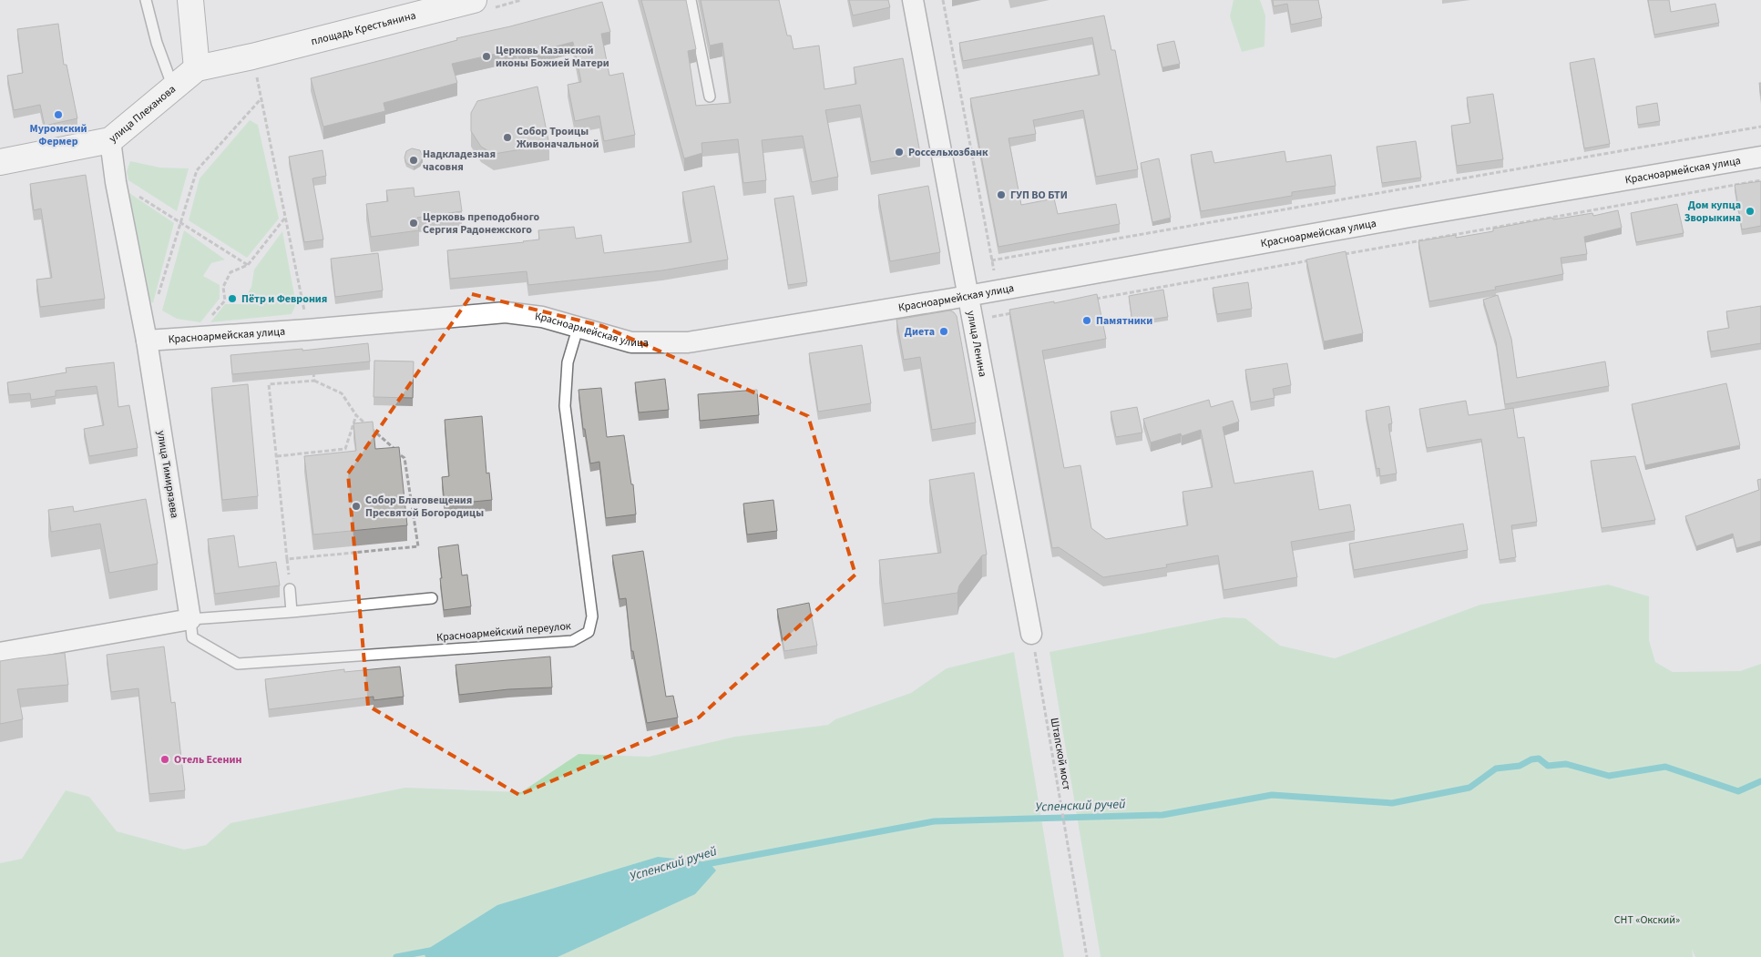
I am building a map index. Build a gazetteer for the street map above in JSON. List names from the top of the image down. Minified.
{"streets":{"street":["площадь Крестьянина","улица Плеханова","Красноармейская улица","улица Ленина","улица Тимирязева"],"lane":["Красноармейский переулок"],"path":["Штапской мост"]},"crossings":[["площадь Крестьянина","улица Плеханова"],["улица Плеханова","улица Тимирязева"],["Красноармейская улица","улица Ленина"],["Красноармейская улица","улица Тимирязева"],["Красноармейская улица","Красноармейский переулок"],["улица Ленина","Штапской мост"],["улица Тимирязева","Красноармейский переулок"]],"water":["Успенский ручей"],"parks":["СНТ «Окский»"],"places":["Церковь Казанской иконы Божией Матери","Муромский Фермер","Собор Троицы Живоначальной","Россельхозбанк","Надкладезная часовня","ГУП ВО БТИ","Дом купца Зворыкина","Церковь преподобного Сергия Радонежского","Пётр и Феврония","Памятники","Диета","Собор Благовещения Пресвятой Богородицы","Отель Есенин"]}
